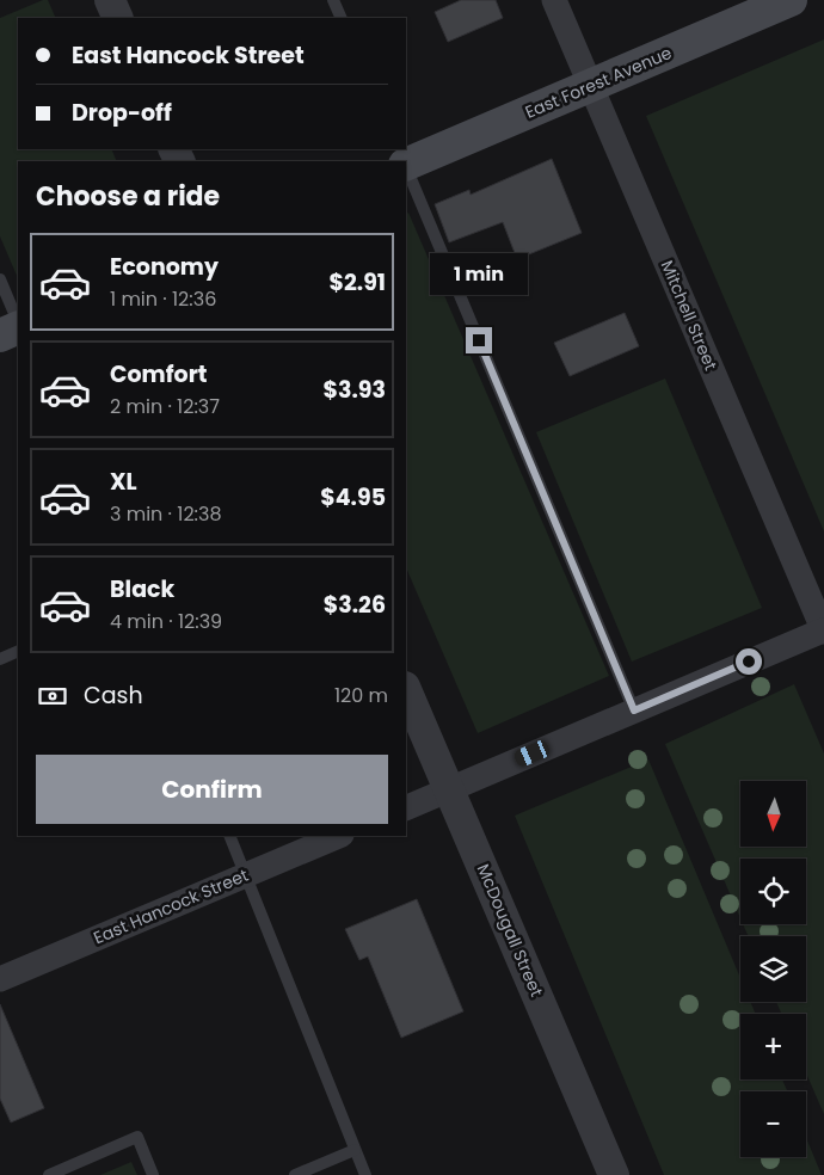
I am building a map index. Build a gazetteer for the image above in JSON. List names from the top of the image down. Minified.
{"streets":{"main road":["East Forest Avenue"],"street":["Mitchell Street","East Hancock Street","McDougall Street"]},"crossings":[["East Forest Avenue","Mitchell Street"]],"north":"bottom","page":{"banner":["East Hancock Street","Drop-off"],"heading":"Choose a ride","list":[{"name":"Economy","note":"1 min · 12:36","value":"$2.91"},{"name":"Comfort","note":"2 min · 12:37","value":"$3.93"},{"name":"XL","note":"3 min · 12:38","value":"$4.95"},{"name":"Black","note":"4 min · 12:39","value":"$3.26"}],"bubble":"1 min","pay":["Cash","120 m"],"buttons":"Confirm","map_buttons":["+","−"]}}
